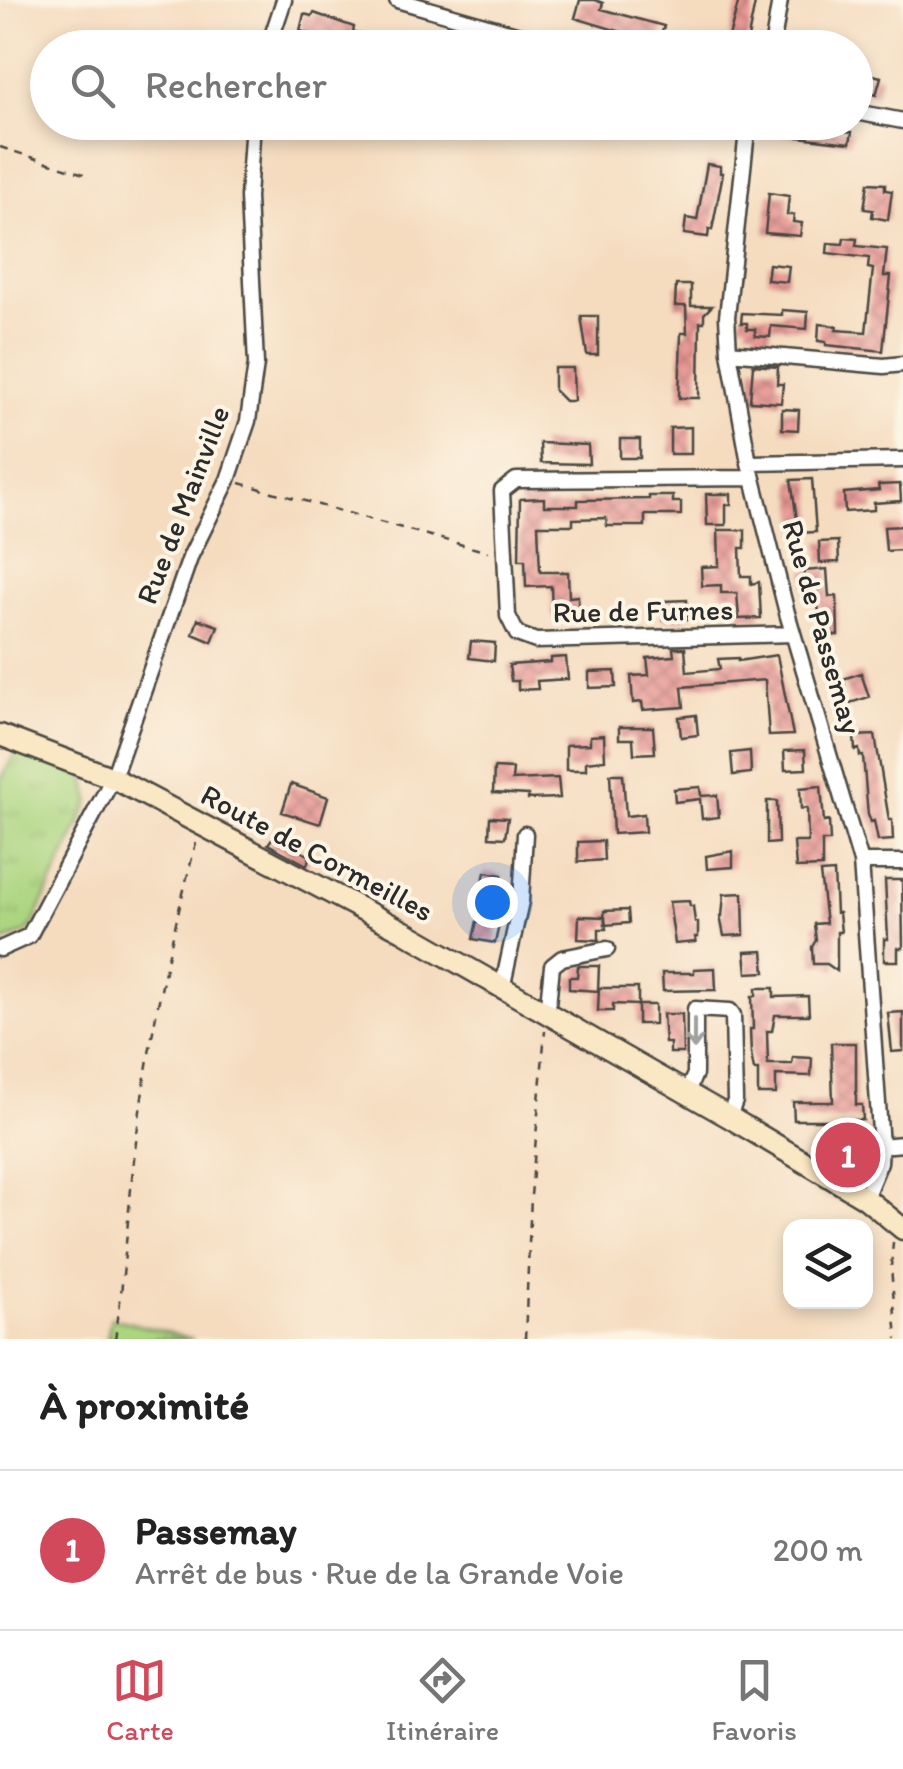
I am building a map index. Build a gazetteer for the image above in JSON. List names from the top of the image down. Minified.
{"streets":{"main road":["Route de Cormeilles"],"street":["Rue de Mainville","Rue de Furnes","Rue de Passemay"]},"crossings":[["Rue de Mainville","Route de Cormeilles"],["Rue de Furnes","Rue de Passemay"],["Rue de Passemay","Route de Cormeilles"]],"page":{"search":"Rechercher","pins":"1","heading":"À proximité","list":[{"mark":"1","name":"Passemay","note":"Arrêt de bus · Rue de la Grande Voie","value":"200 m"}],"nav":["Carte","Itinéraire","Favoris"]}}
